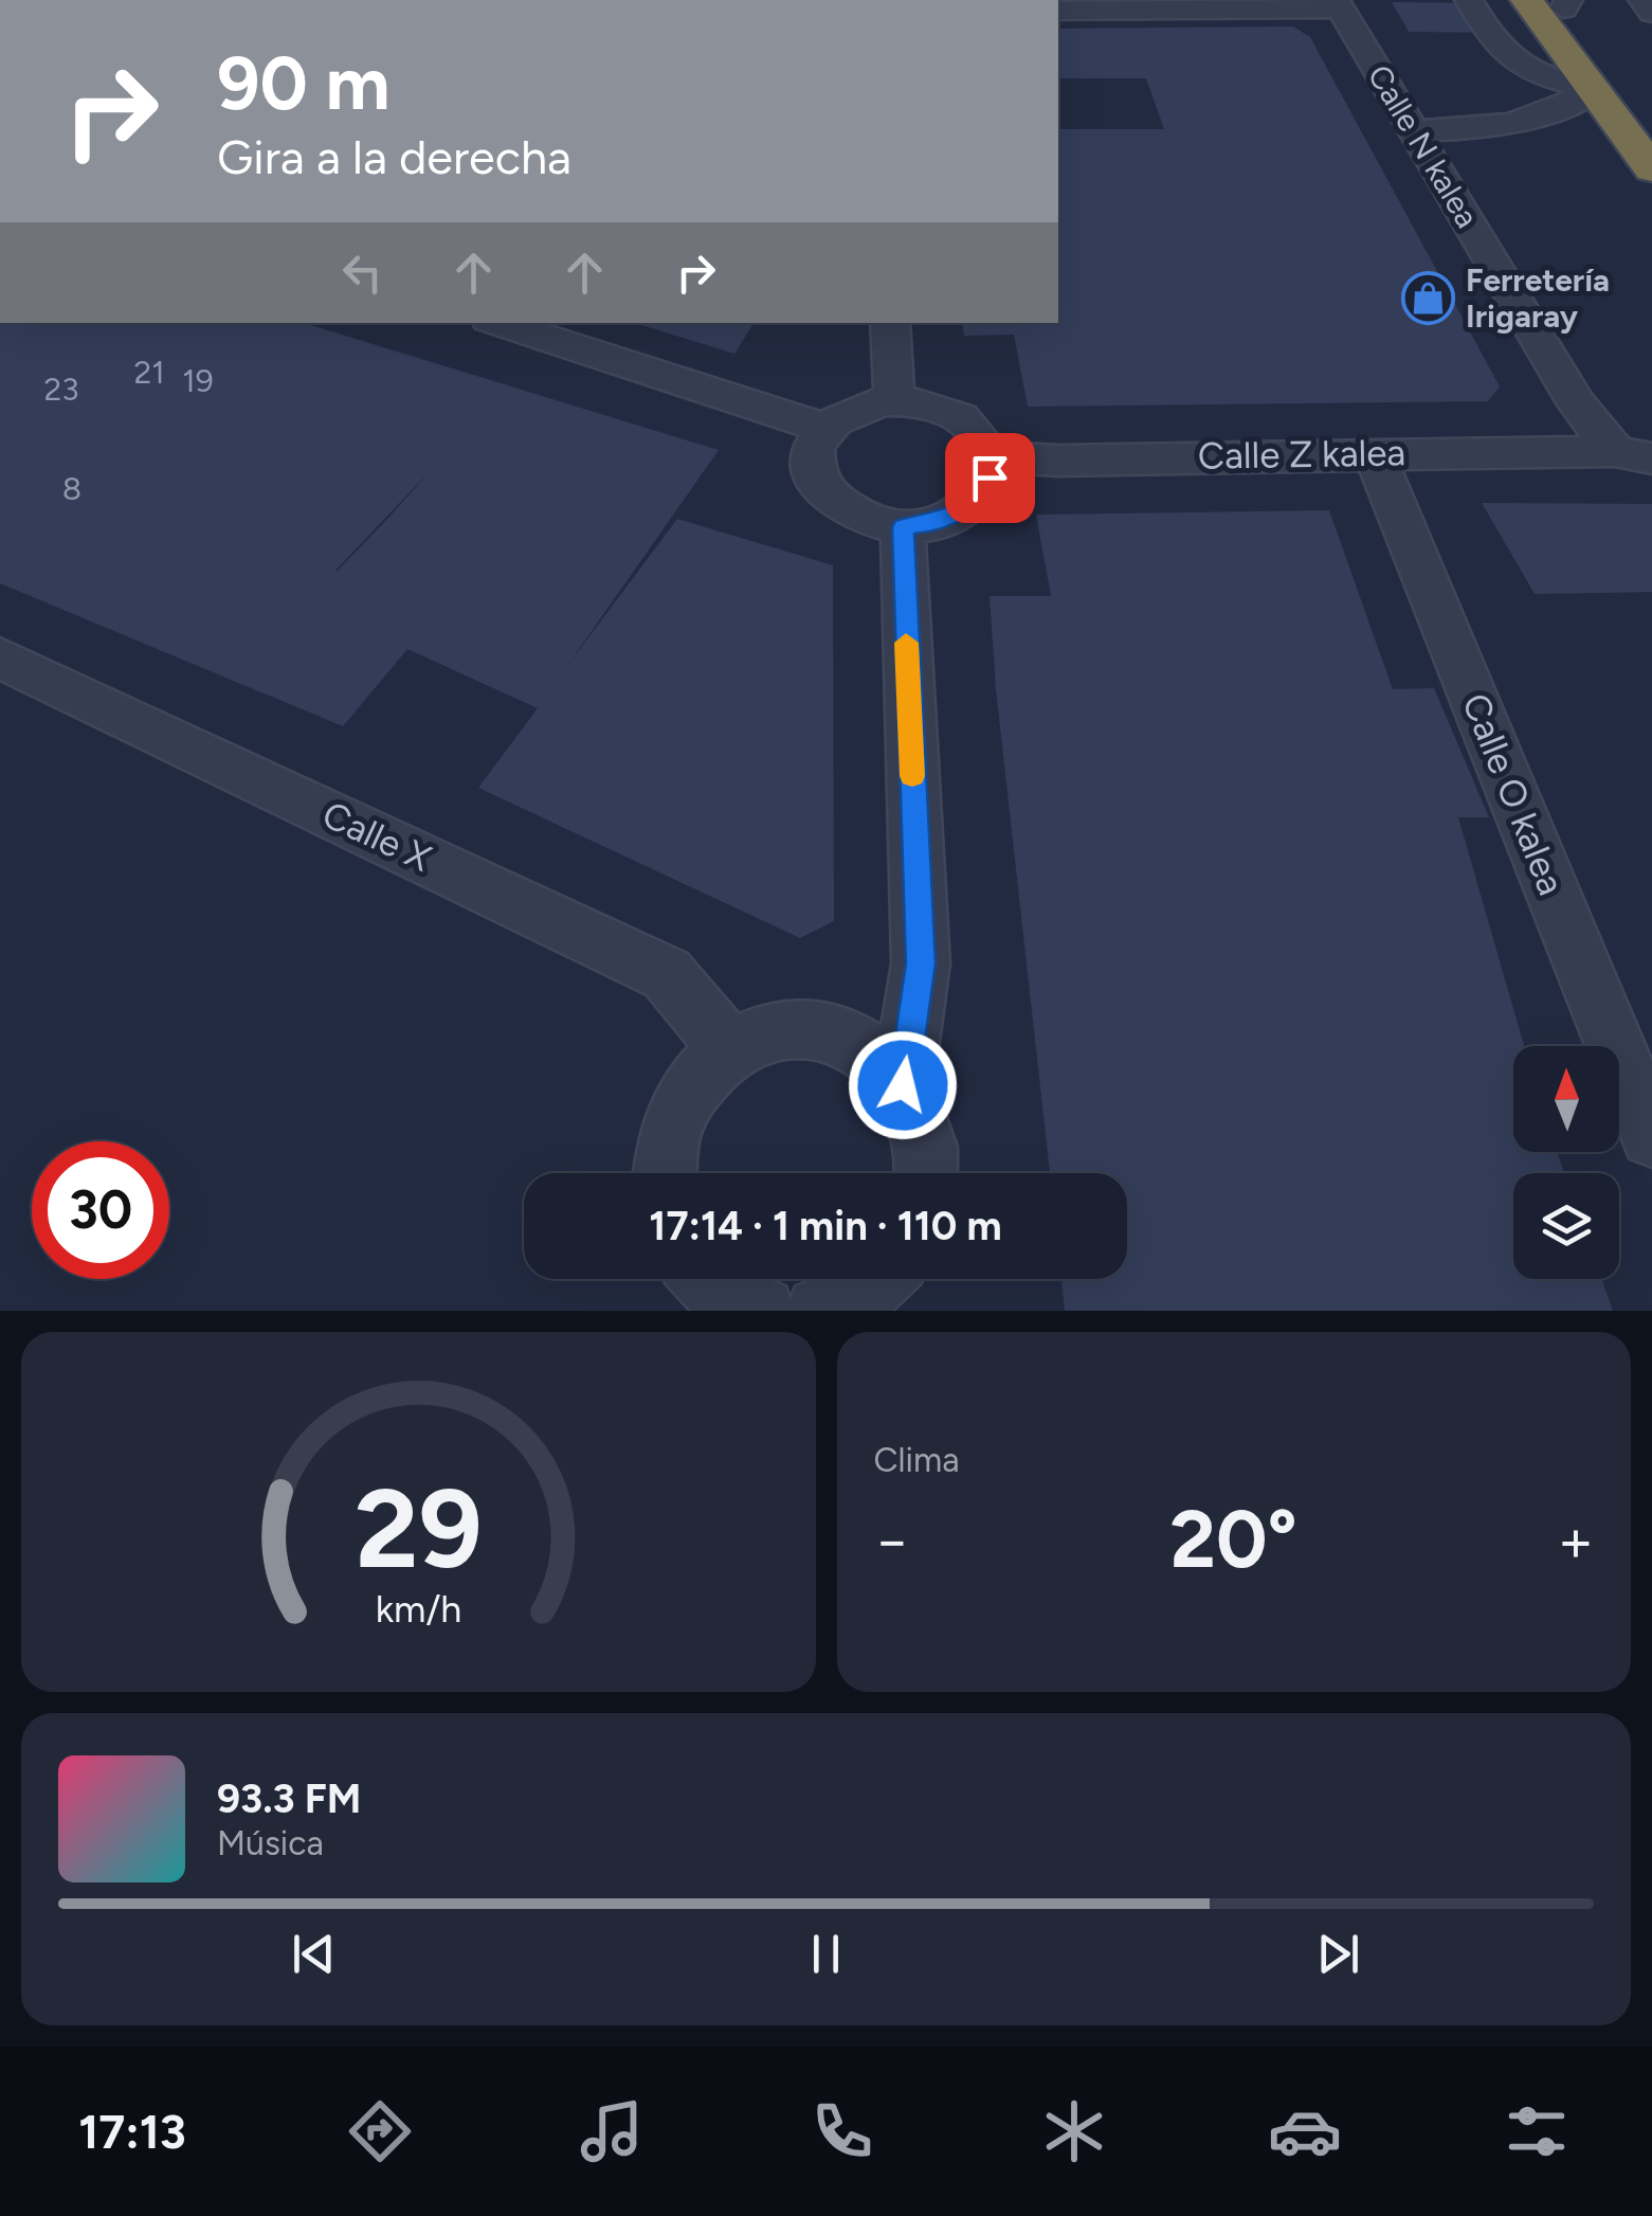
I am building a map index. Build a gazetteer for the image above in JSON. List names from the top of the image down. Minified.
{"streets":{"street":["Calle N kalea","Calle Z kalea","Calle O kalea","Calle X"]},"crossings":[["Calle N kalea","Calle Z kalea"],["Calle Z kalea","Calle O kalea"]],"places":{"shop":["Ferretería Irigaray"]},"house_numbers":["21","19","23","8"],"north":"top","page":{"turn":["90 m","Gira a la derecha"],"limit":"30","trip":"17:14 · 1 min · 110 m","tile":"Clima","heat":["−","20°","+"],"song":["93.3 FM","Música"],"tabs":"17:13","gauge":["29","km/h"]}}
